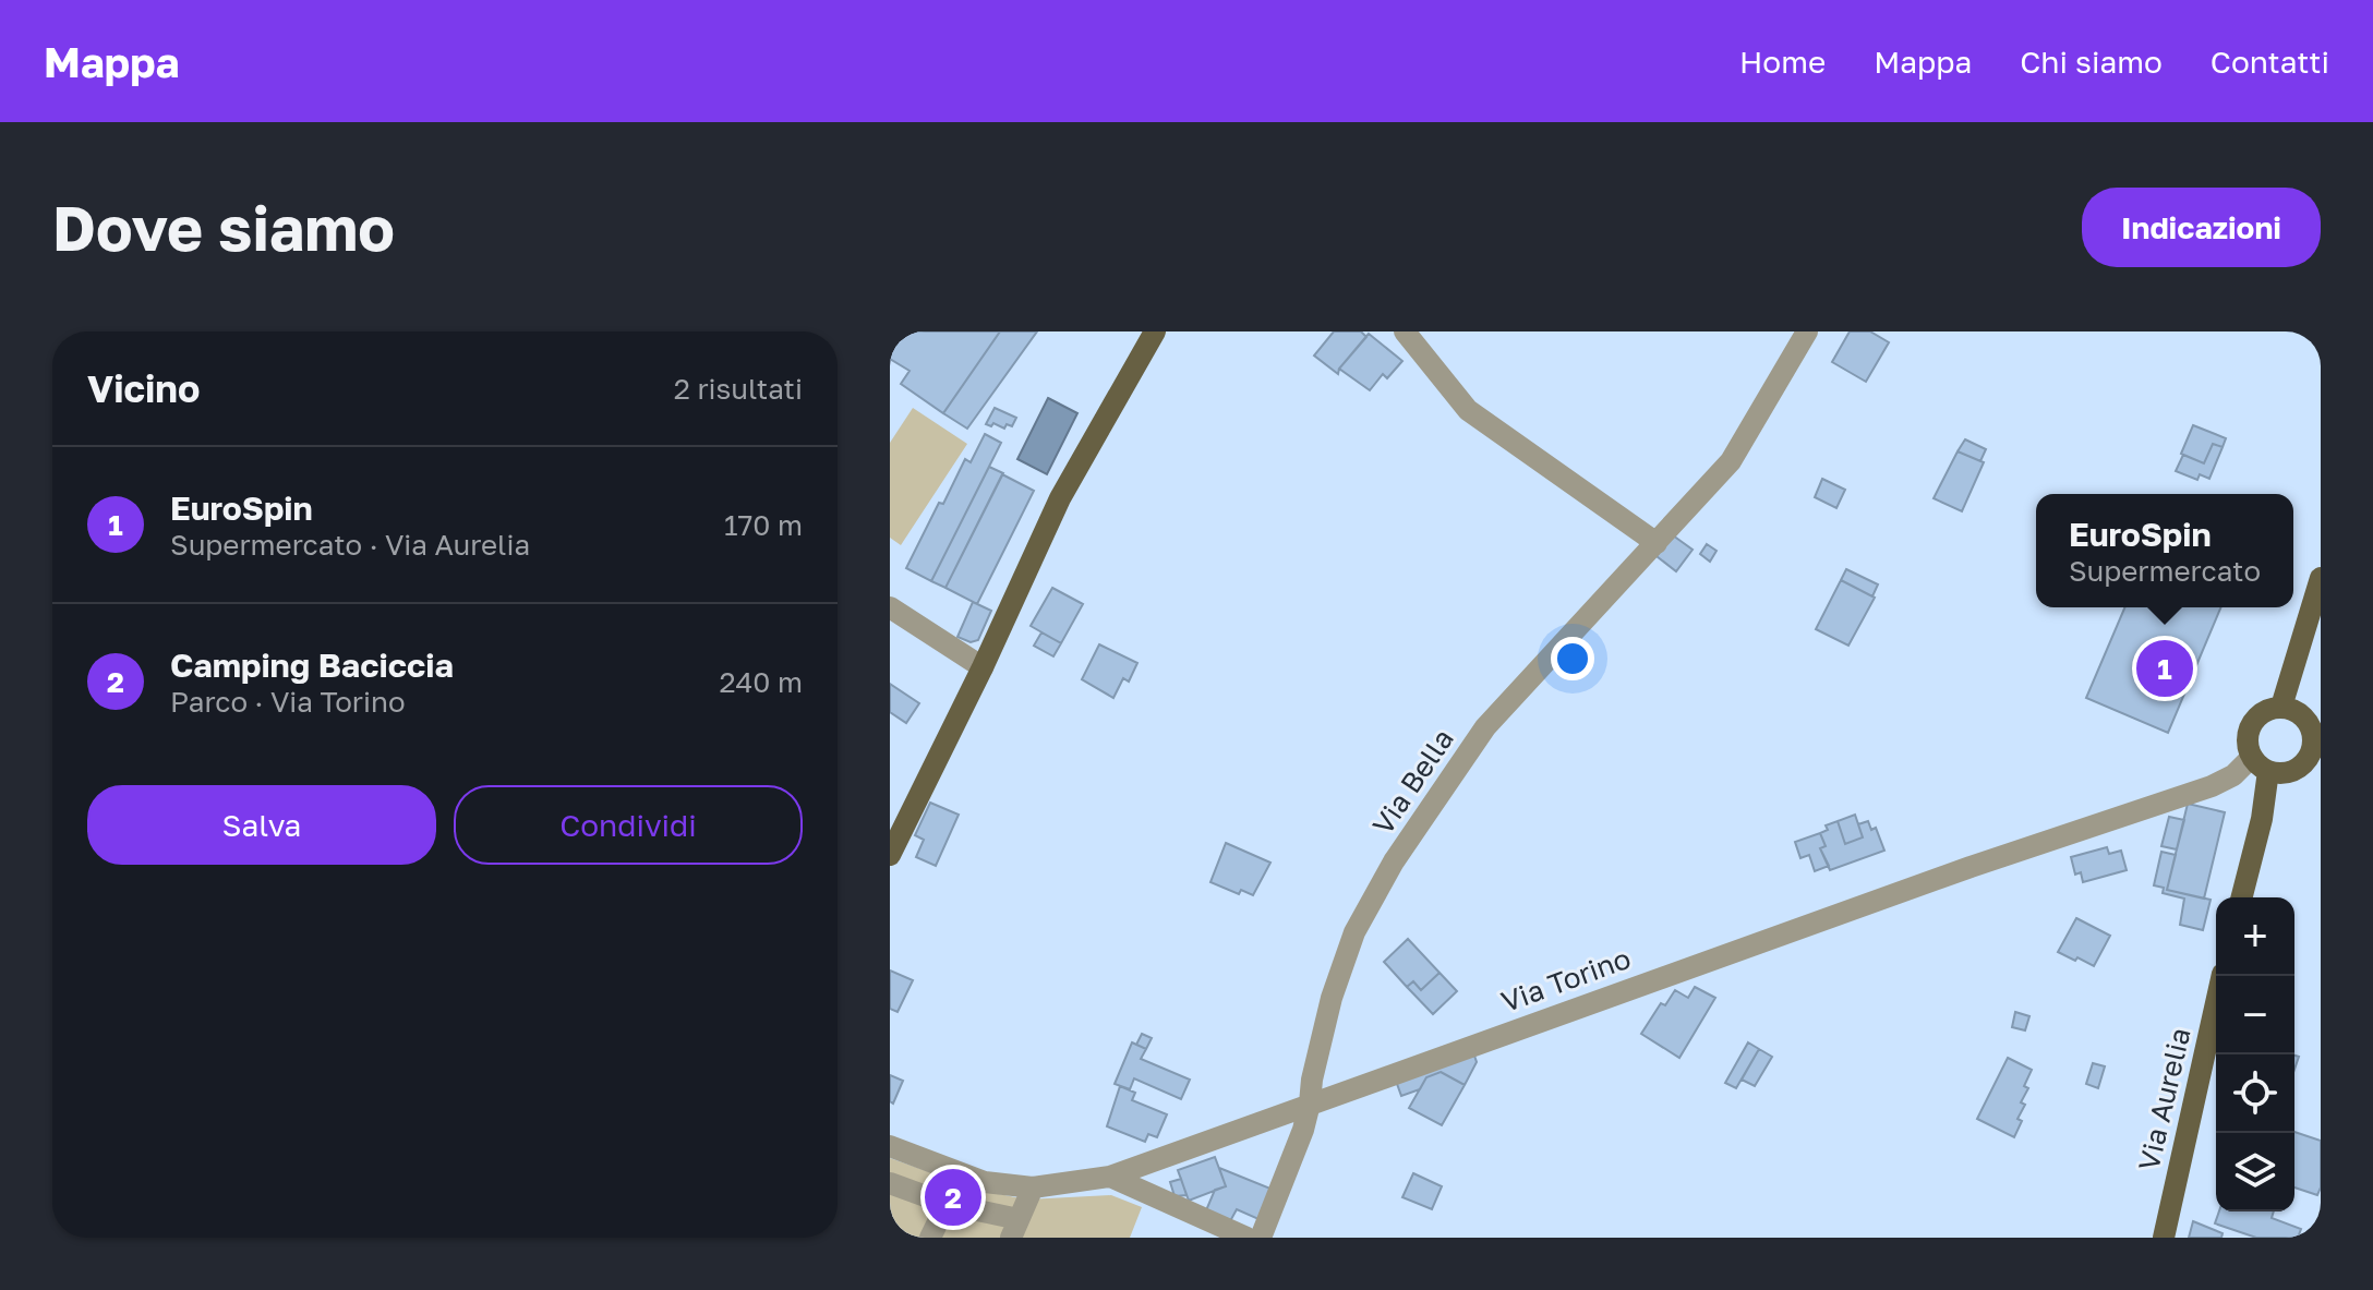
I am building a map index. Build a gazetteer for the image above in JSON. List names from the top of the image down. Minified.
{"streets":{"main road":["Via Aurelia"],"street":["Via Bella","Via Torino"]},"crossings":[["Via Bella","Via Torino"]],"page":{"header":"Mappa","nav":["Home","Mappa","Chi siamo","Contatti"],"buttons":["Indicazioni",["Salva","Condividi"]],"title":"Dove siamo","heading":["Vicino","2 risultati"],"list":[{"mark":"1","name":"EuroSpin","note":"Supermercato · Via Aurelia","value":"170 m"},{"mark":"2","name":"Camping Baciccia","note":"Parco · Via Torino","value":"240 m"}],"popup":["EuroSpin","Supermercato"],"pins":["1","2"],"map_buttons":["+","−"]}}
